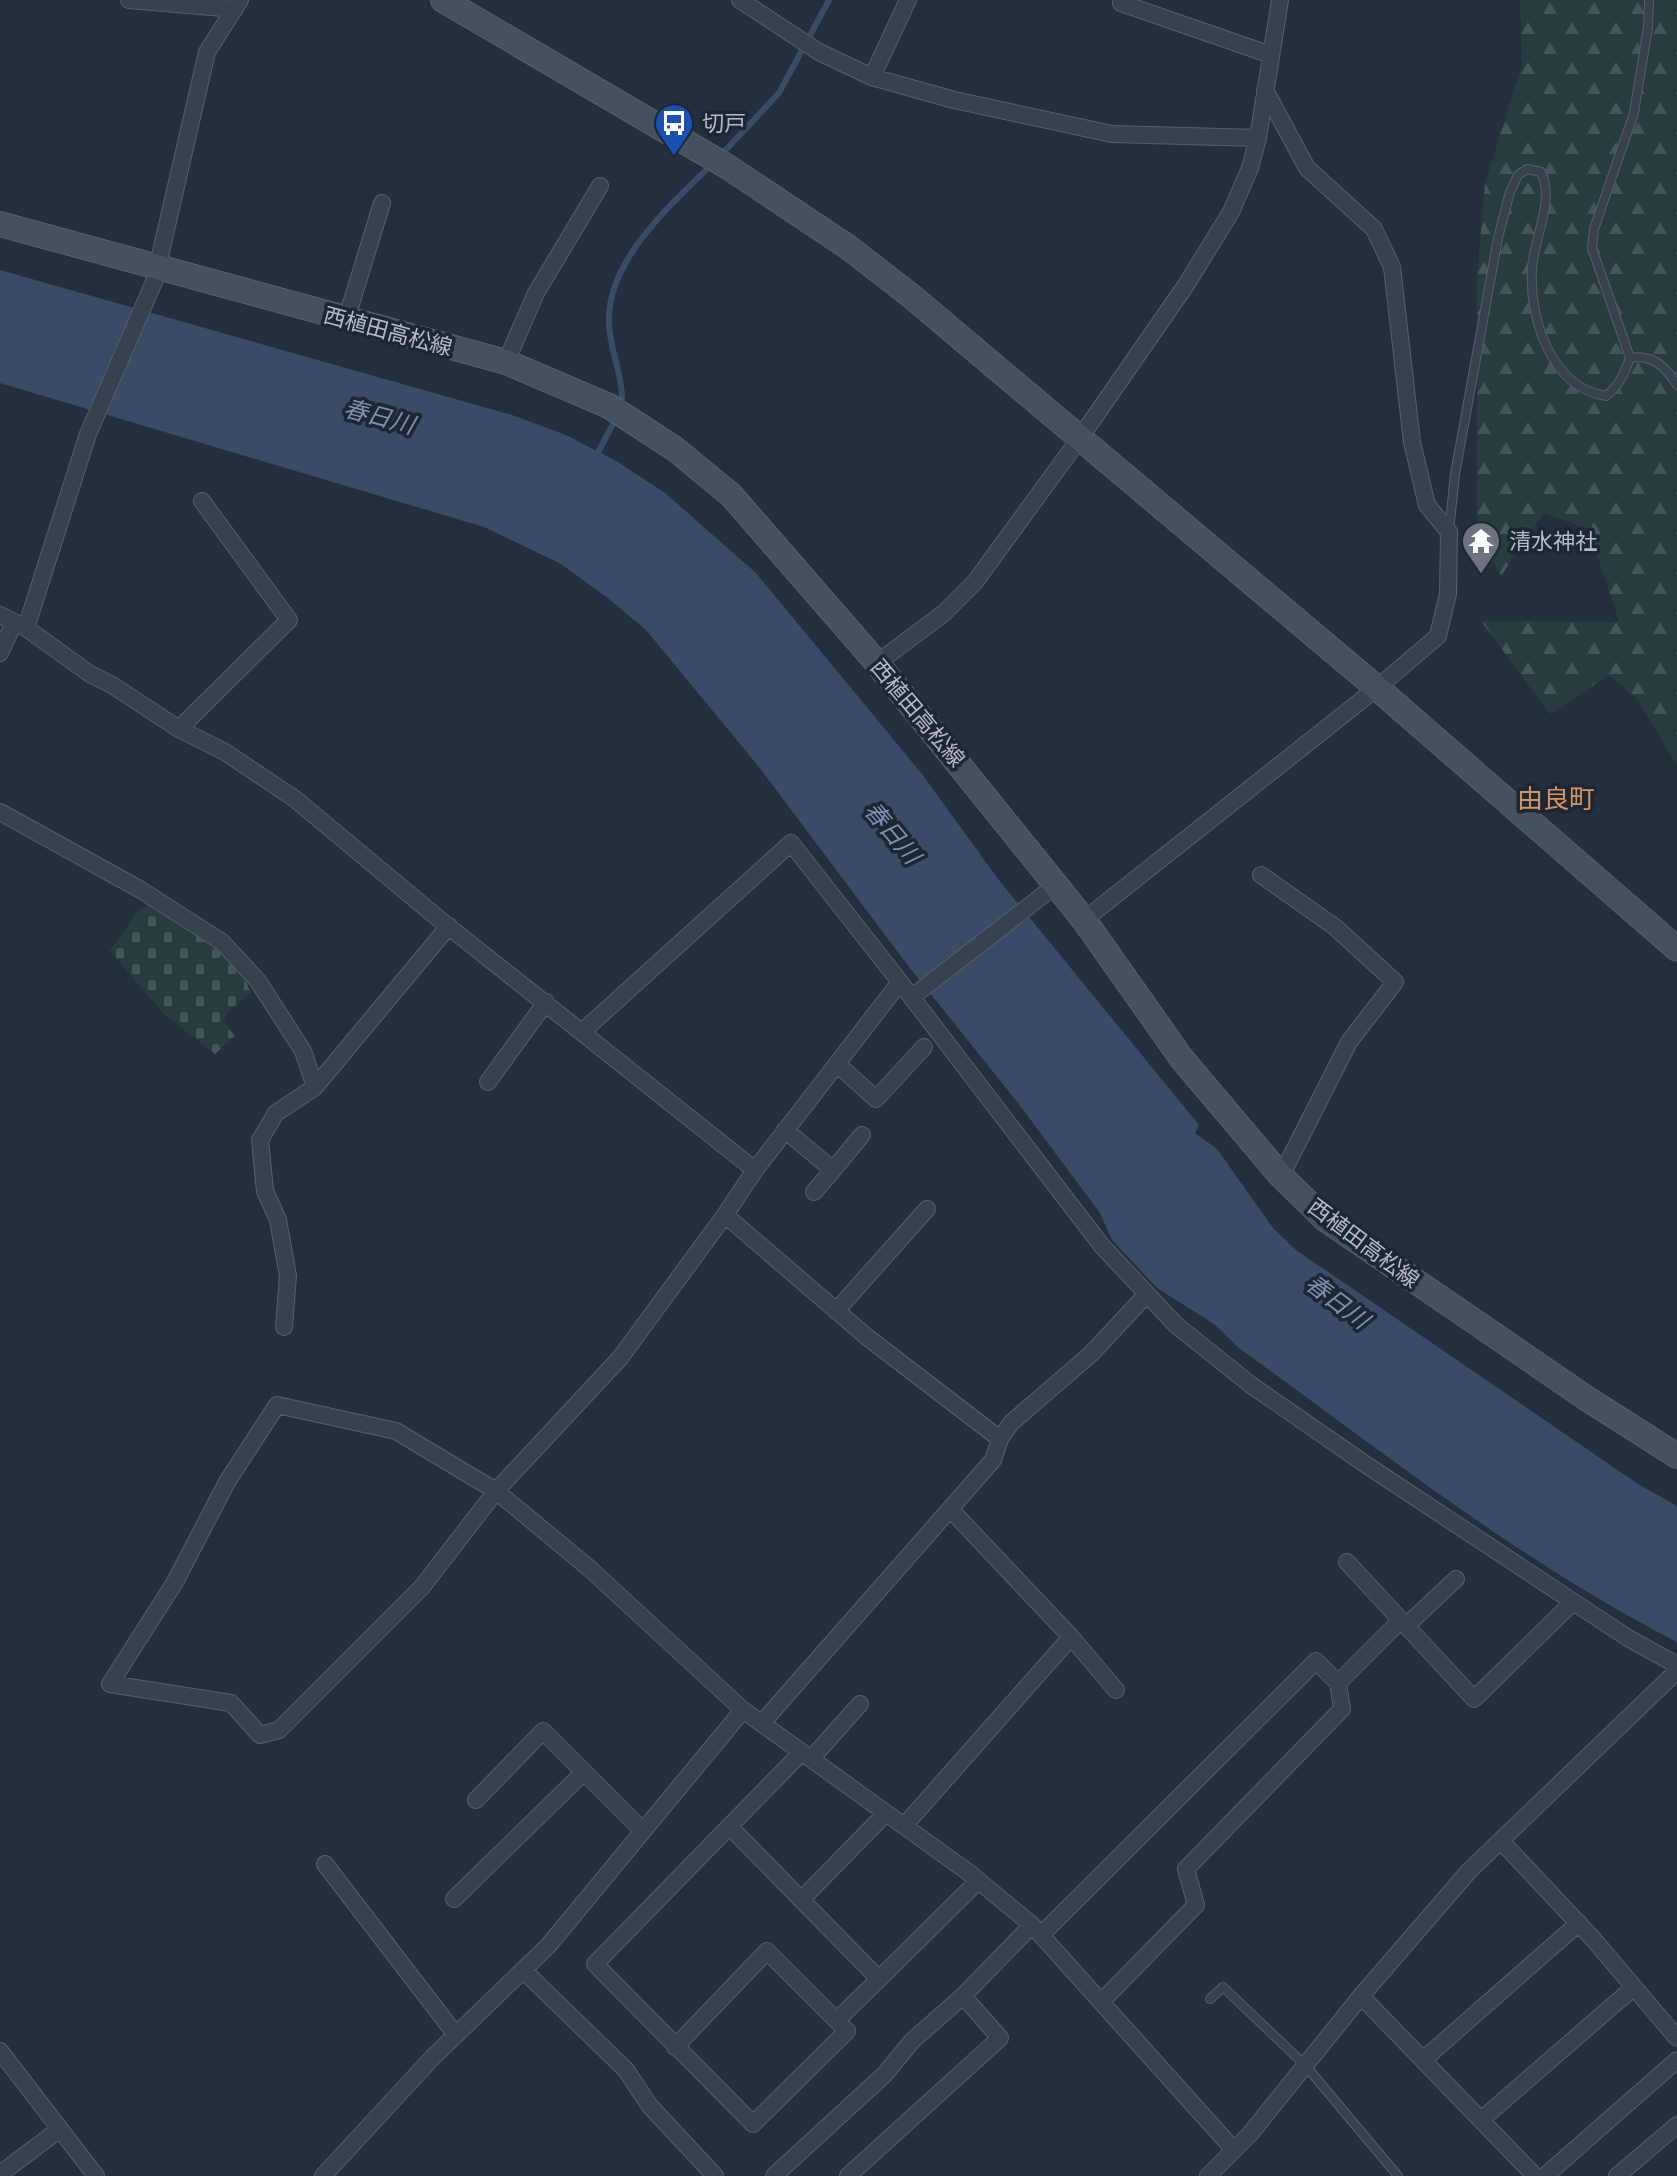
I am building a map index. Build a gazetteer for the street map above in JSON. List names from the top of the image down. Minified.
{"streets":{"main road":["西植田高松線"]},"districts":["由良町"],"water":["春日川"],"places":{"bus stop":["切戸"],"temple":["清水神社"]}}
